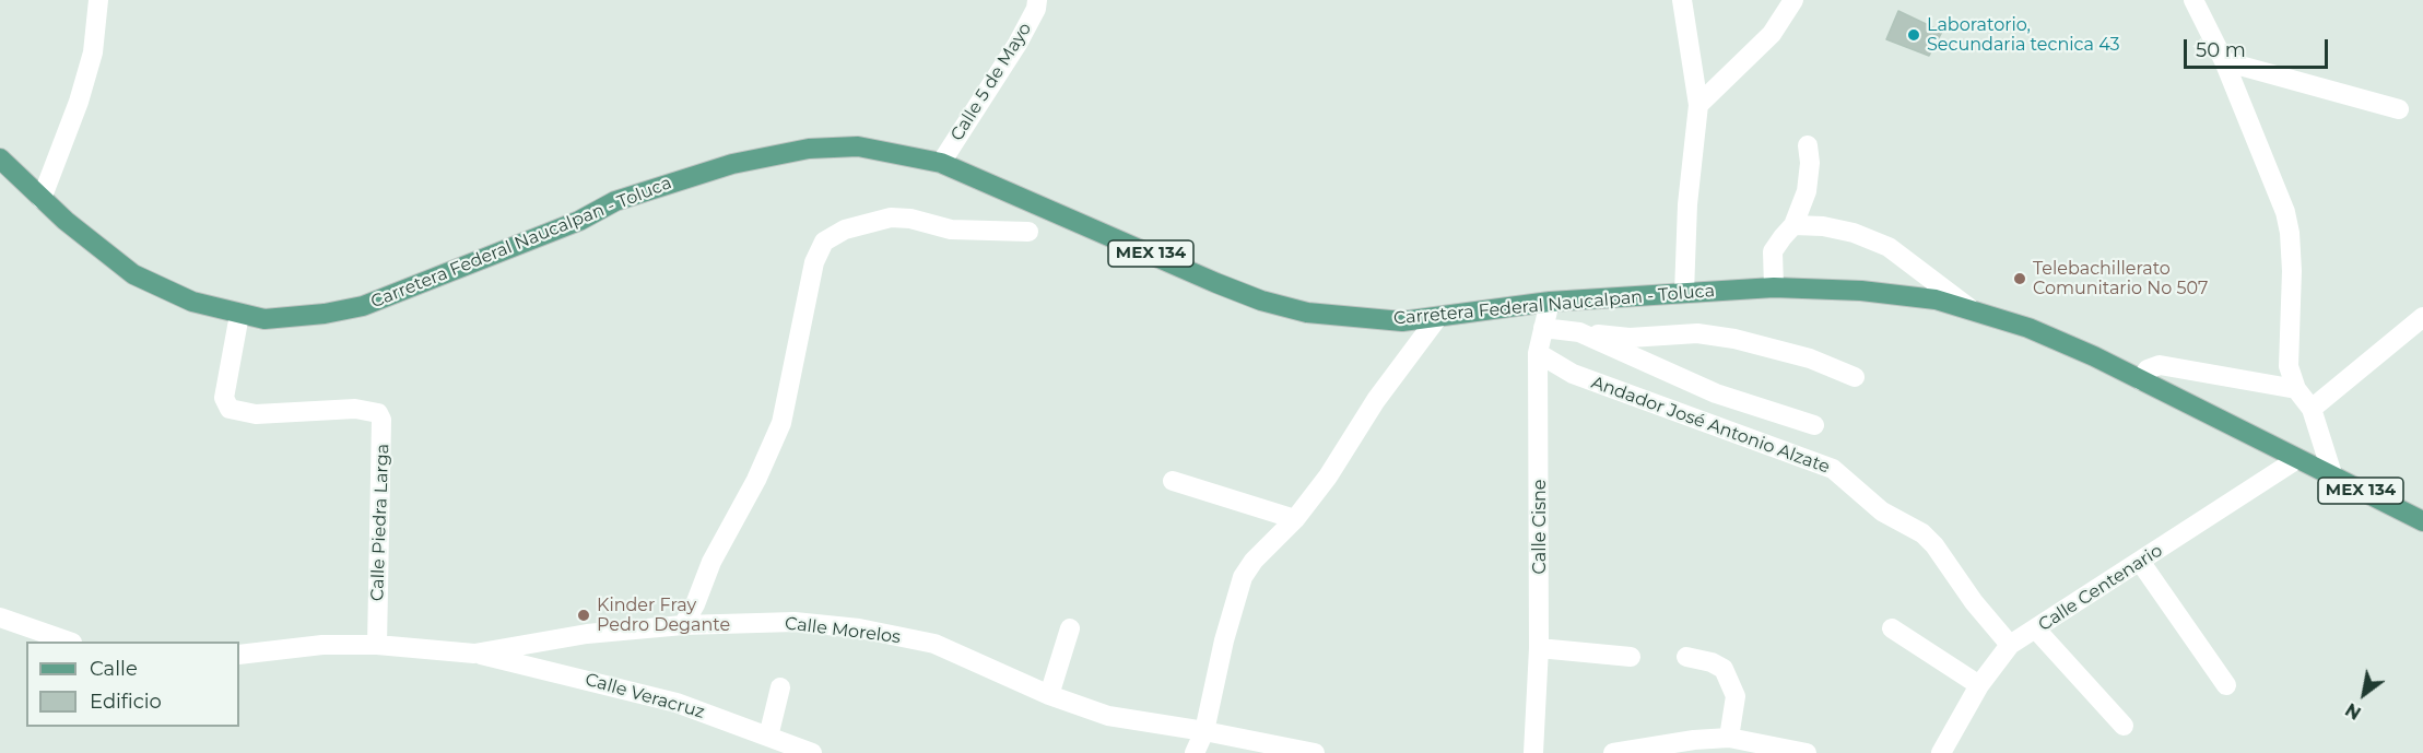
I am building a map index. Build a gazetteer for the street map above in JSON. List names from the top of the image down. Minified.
{"streets":{"main road":["Carretera Federal Naucalpan - Toluca","MEX 134"],"street":["Calle 5 de Mayo","Andador José Antonio Alzate","Calle Piedra Larga","Calle Cisne","Calle Centenario","Calle Morelos","Calle Veracruz"]},"crossings":[["Calle 5 de Mayo","Carretera Federal Naucalpan - Toluca"],["Carretera Federal Naucalpan - Toluca","Calle Piedra Larga"],["Carretera Federal Naucalpan - Toluca","Calle Cisne"],["Carretera Federal Naucalpan - Toluca","Calle Centenario"],["Andador José Antonio Alzate","Calle Cisne"],["Andador José Antonio Alzate","Calle Centenario"],["Calle Piedra Larga","Calle Morelos"],["Calle Morelos","Calle Veracruz"]],"places":["Laboratorio, Secundaria tecnica 43","Telebachillerato Comunitario No 507","Kinder Fray Pedro Degante"],"legend":["Calle","Edificio"],"scale_bar":"50 m","north":"bottom left"}
